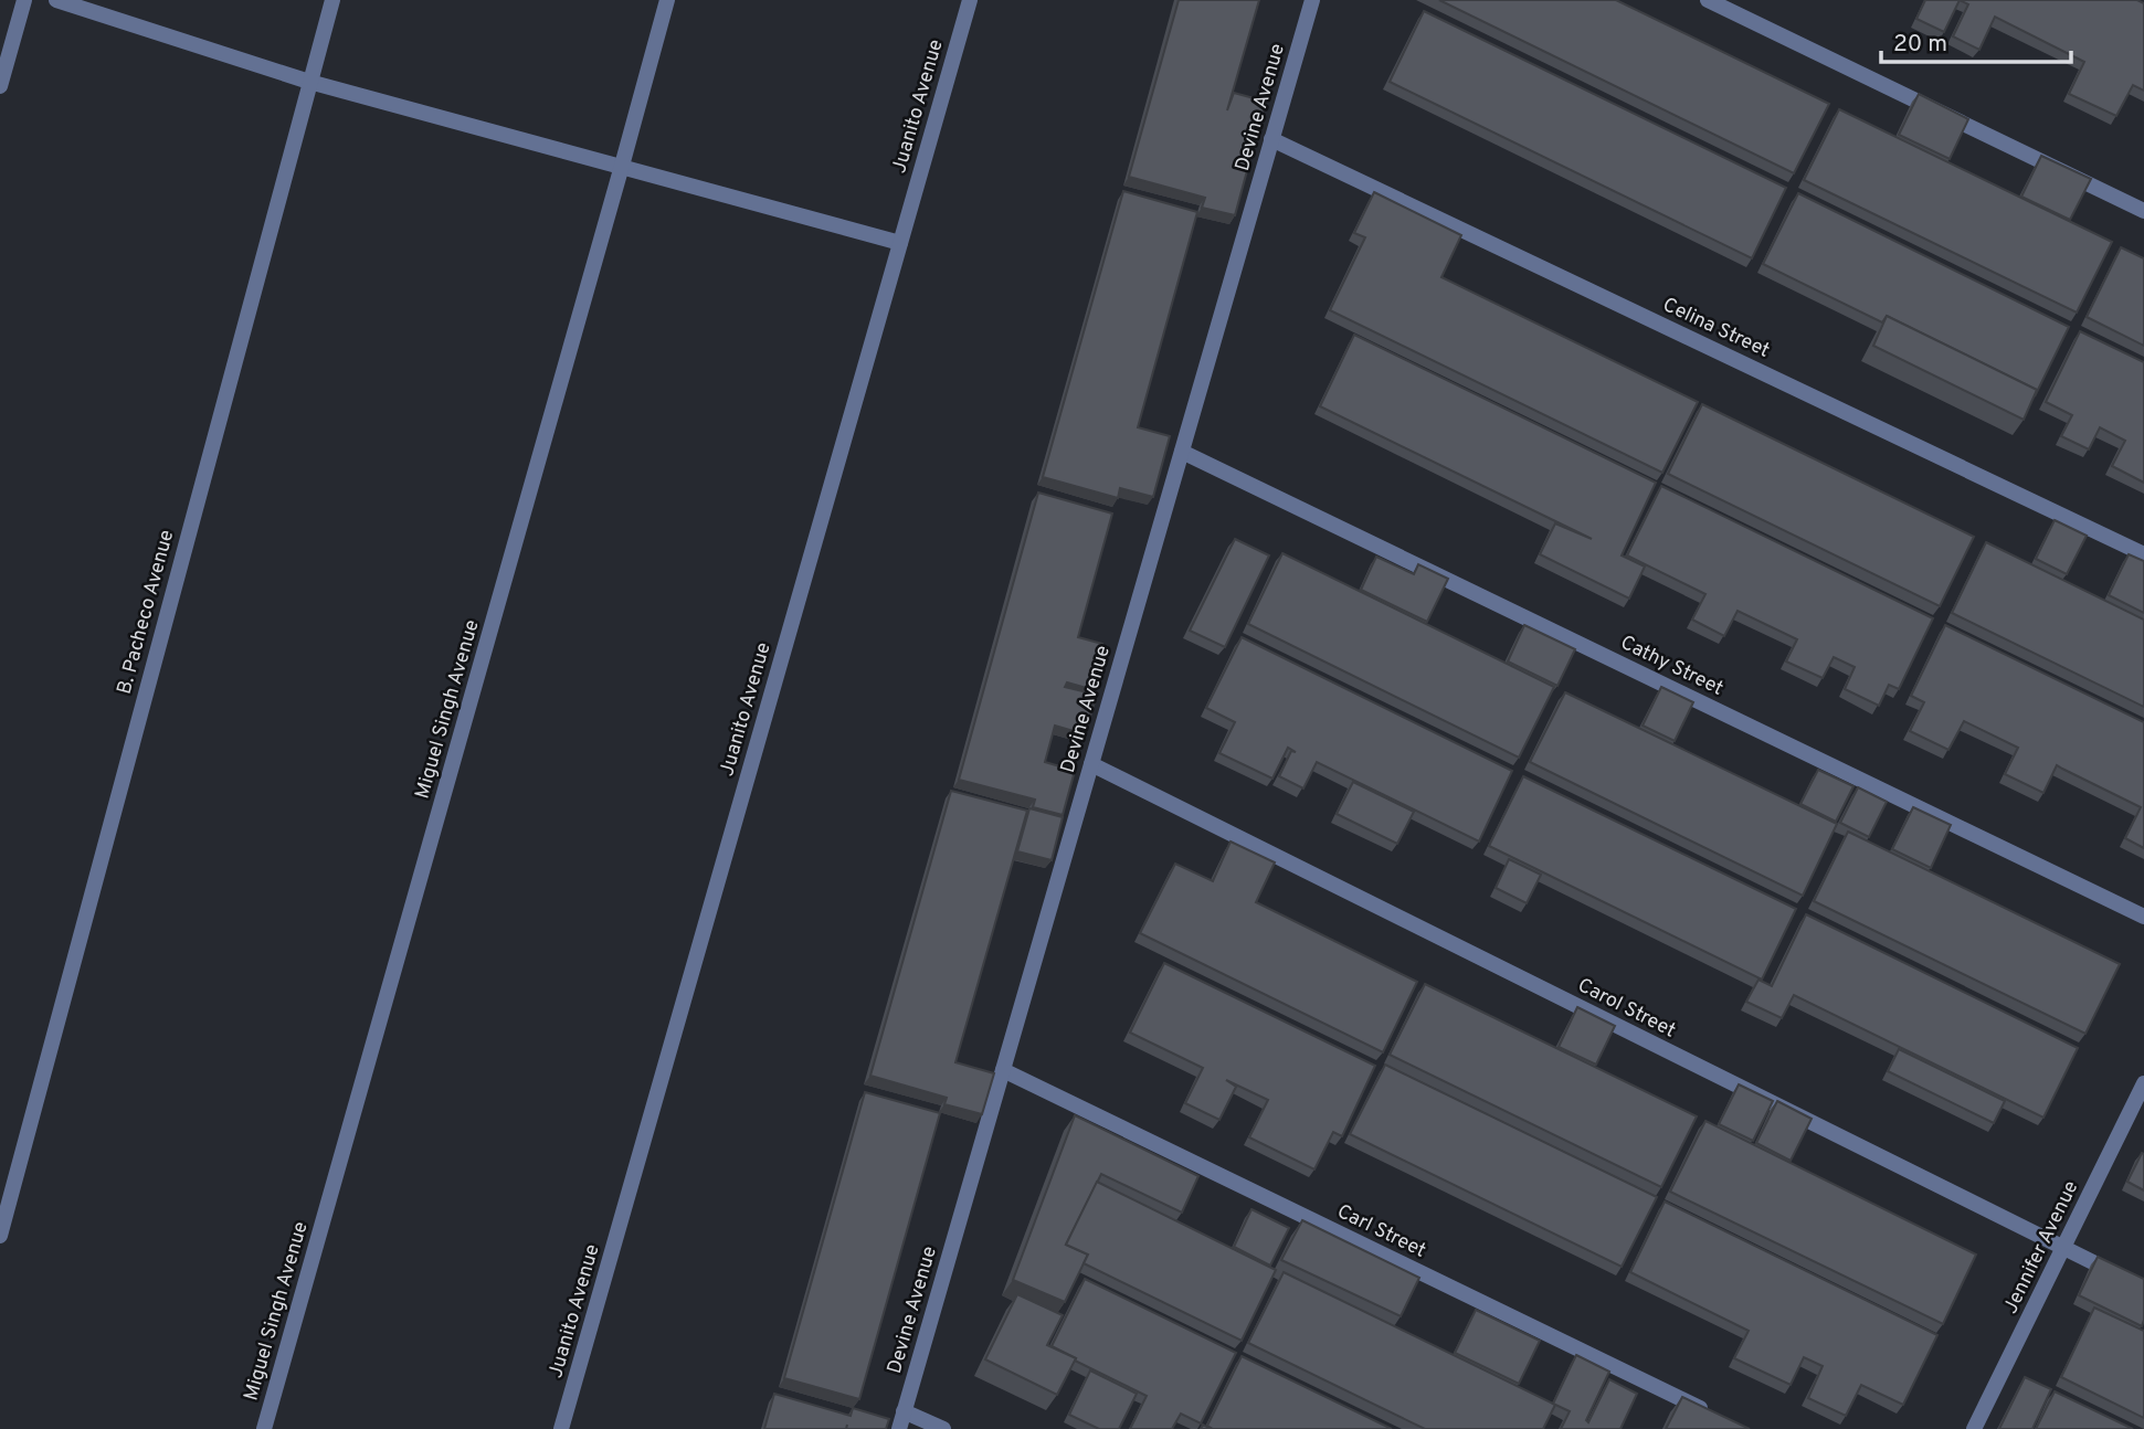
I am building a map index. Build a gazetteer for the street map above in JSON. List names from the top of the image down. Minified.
{"streets":{"street":["Juanito Avenue","Devine Avenue","Celina Street","B. Pacheco Avenue","Cathy Street","Miguel Singh Avenue","Carol Street","Carl Street","Jennifer Avenue"]},"crossings":[["Devine Avenue","Celina Street"],["Devine Avenue","Cathy Street"],["Devine Avenue","Carol Street"],["Devine Avenue","Carl Street"],["Carol Street","Jennifer Avenue"]],"scale_bar":"20 m"}
